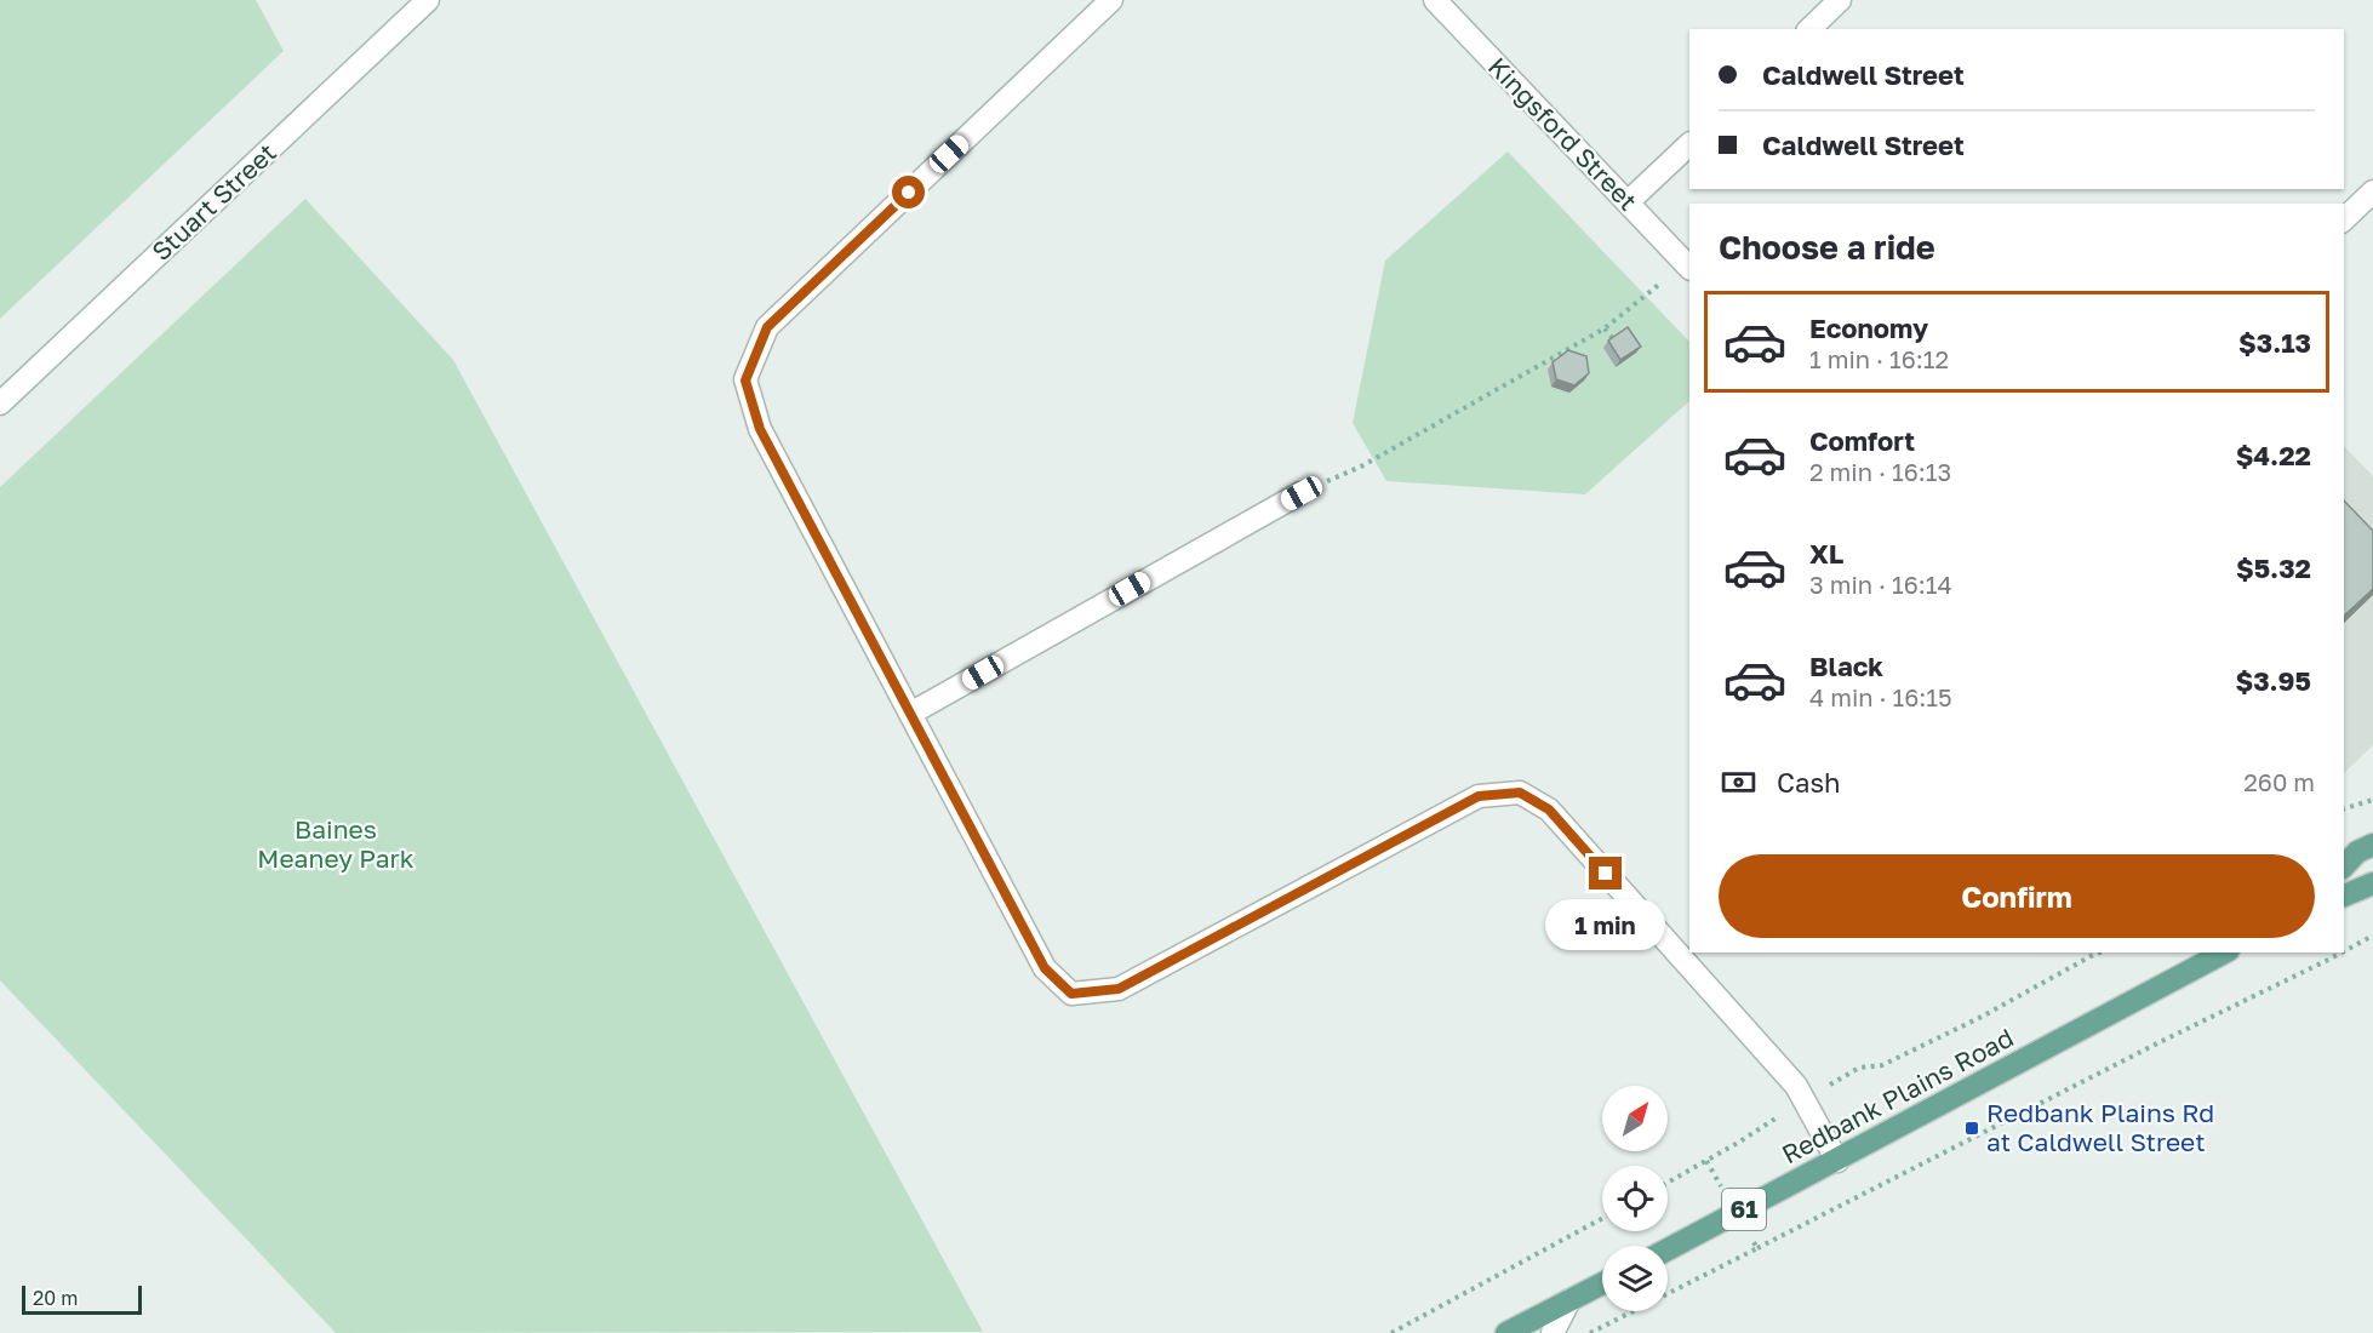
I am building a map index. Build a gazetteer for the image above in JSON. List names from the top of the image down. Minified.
{"streets":{"main road":["Redbank Plains Road","61"],"street":["Kingsford Street","Stuart Street"]},"parks":["Baines Meaney Park"],"places":{"transit":["Redbank Plains Rd at Caldwell Street"]},"scale_bar":"20 m","north":"top right","page":{"banner":["Caldwell Street","Caldwell Street"],"heading":"Choose a ride","list":[{"name":"Economy","note":"1 min · 16:12","value":"$3.13"},{"name":"Comfort","note":"2 min · 16:13","value":"$4.22"},{"name":"XL","note":"3 min · 16:14","value":"$5.32"},{"name":"Black","note":"4 min · 16:15","value":"$3.95"}],"pay":["Cash","260 m"],"buttons":"Confirm","bubble":"1 min","scale":"20 m"}}
